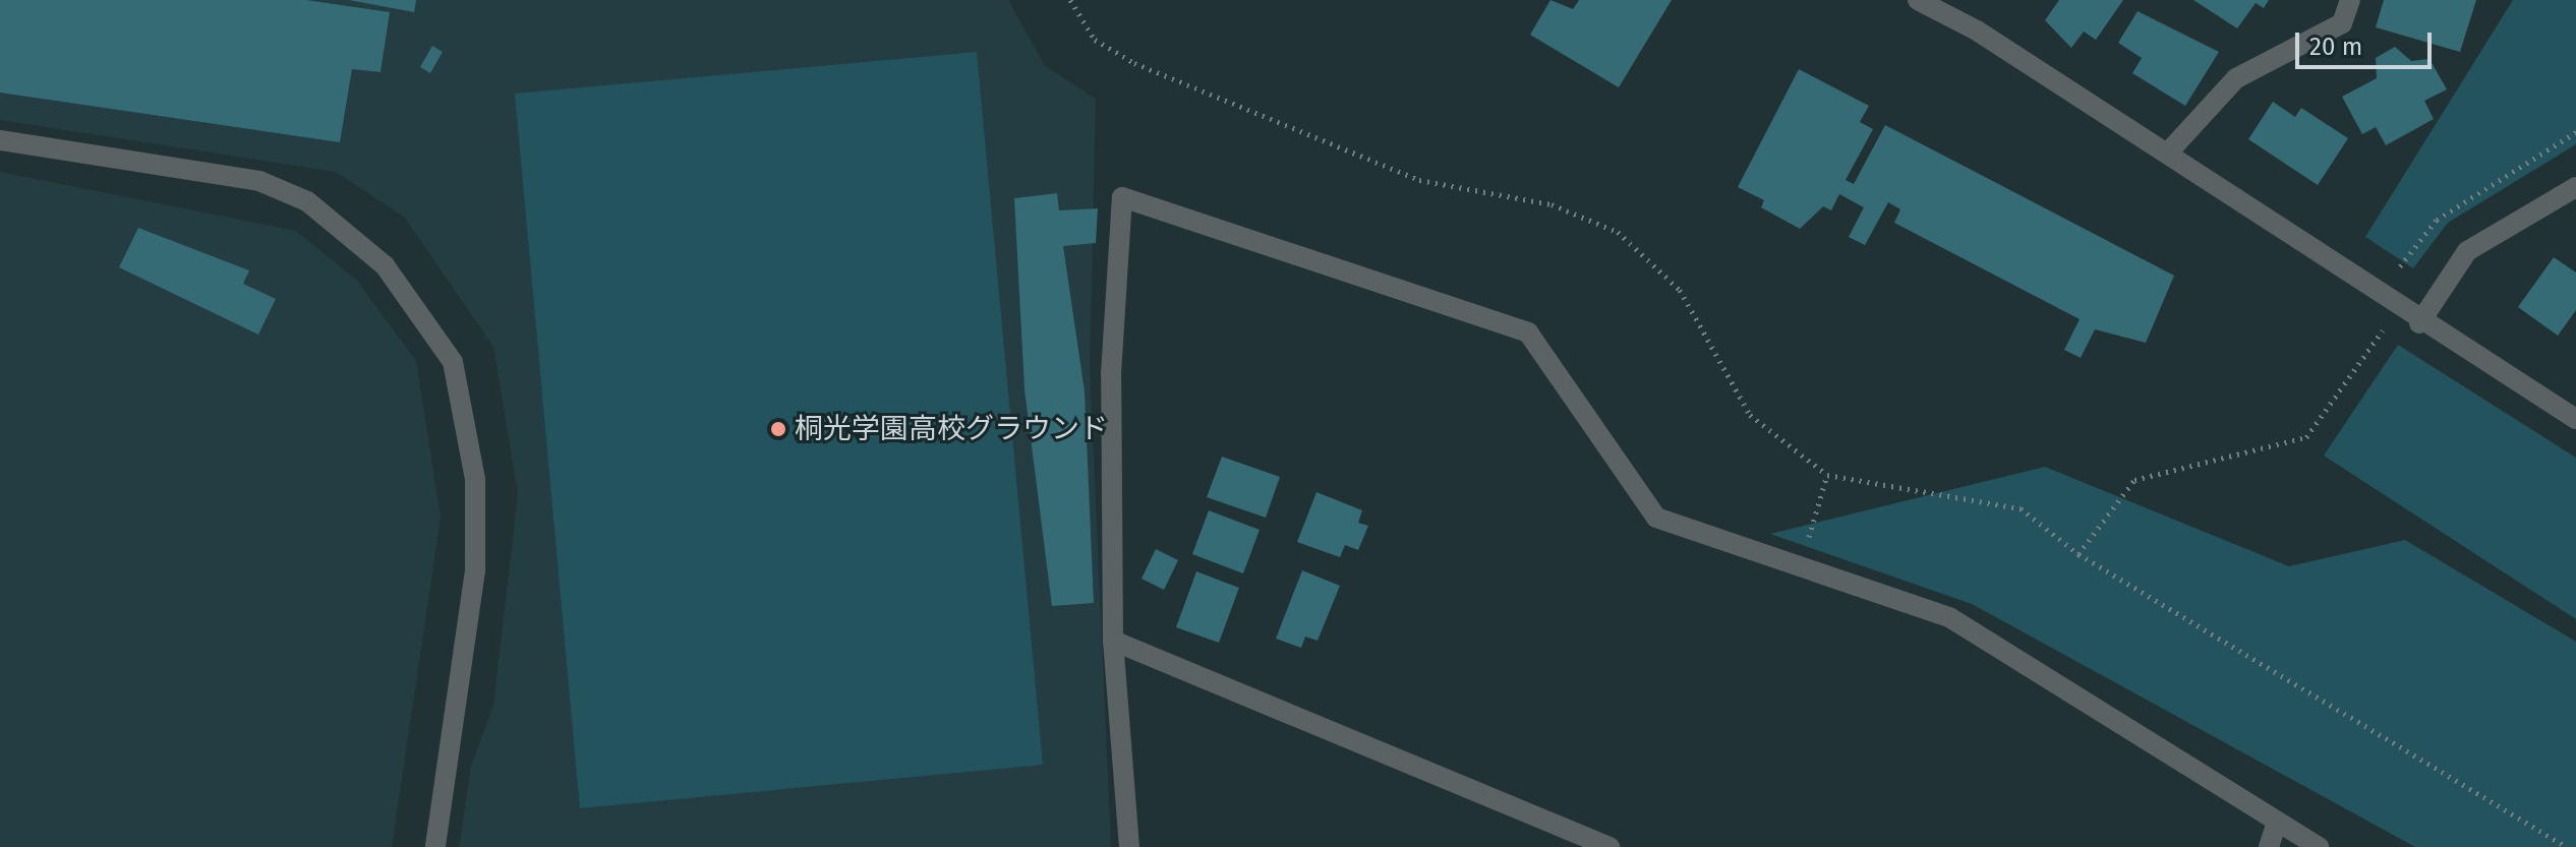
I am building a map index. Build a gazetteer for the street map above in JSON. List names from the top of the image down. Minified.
{"places":["桐光学園高校グラウンド"],"scale_bar":"20 m"}
